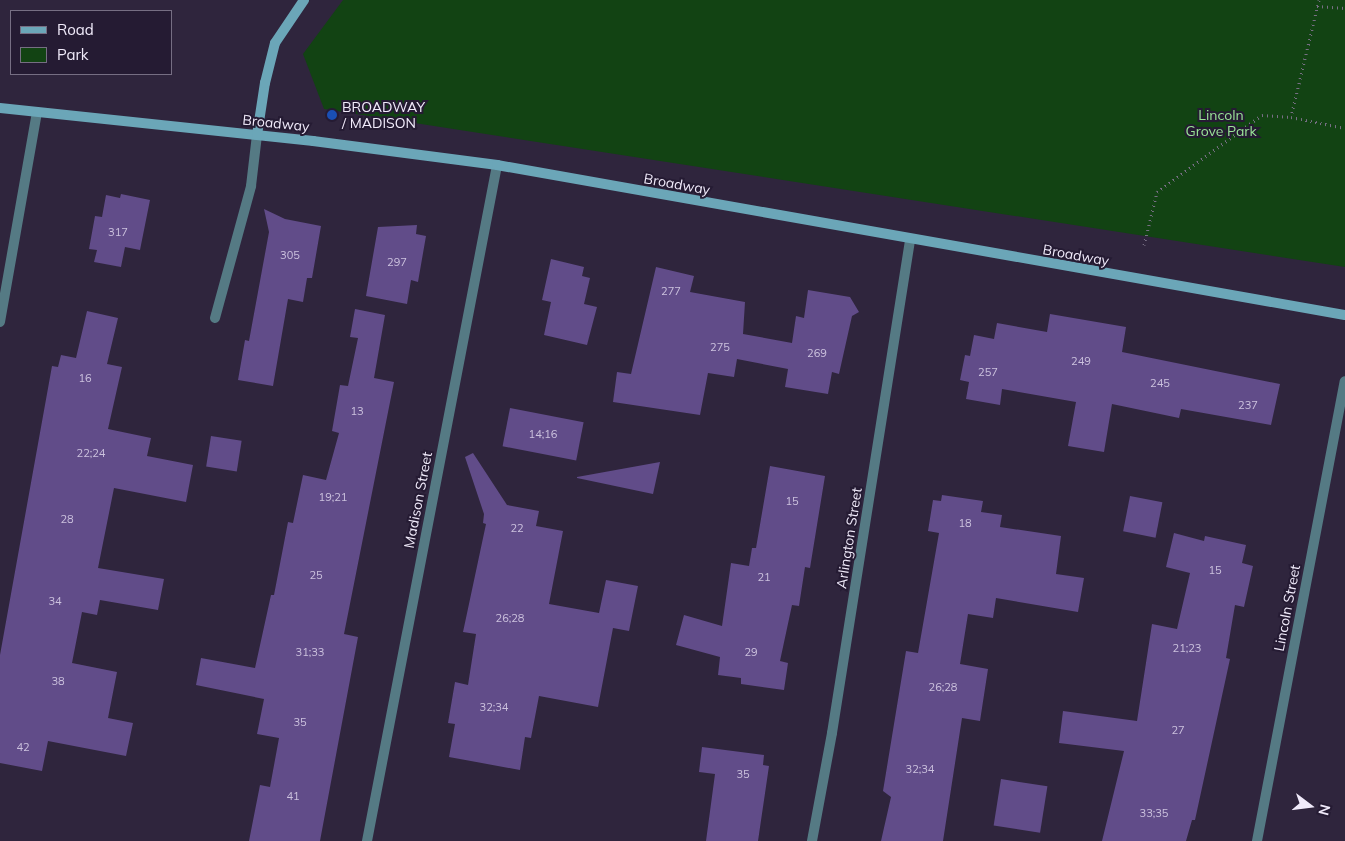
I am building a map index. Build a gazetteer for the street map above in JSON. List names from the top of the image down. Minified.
{"streets":{"main road":["Broadway"],"street":["Madison Street","Arlington Street","Lincoln Street"]},"crossings":[["Broadway","Madison Street"],["Broadway","Arlington Street"]],"parks":["Lincoln Grove Park"],"places":["BROADWAY / MADISON"],"house_numbers":["317","305","297","277","275","269","249","257","16","245","237","13","14;16","22;24","19;21","15","28","18","22","15","25","21","34","26;28","21;23","31;33","29","38","26;28","32;34","35","27","42","32;34","35","41","33;35"],"legend":["Road","Park"],"north":"right"}
